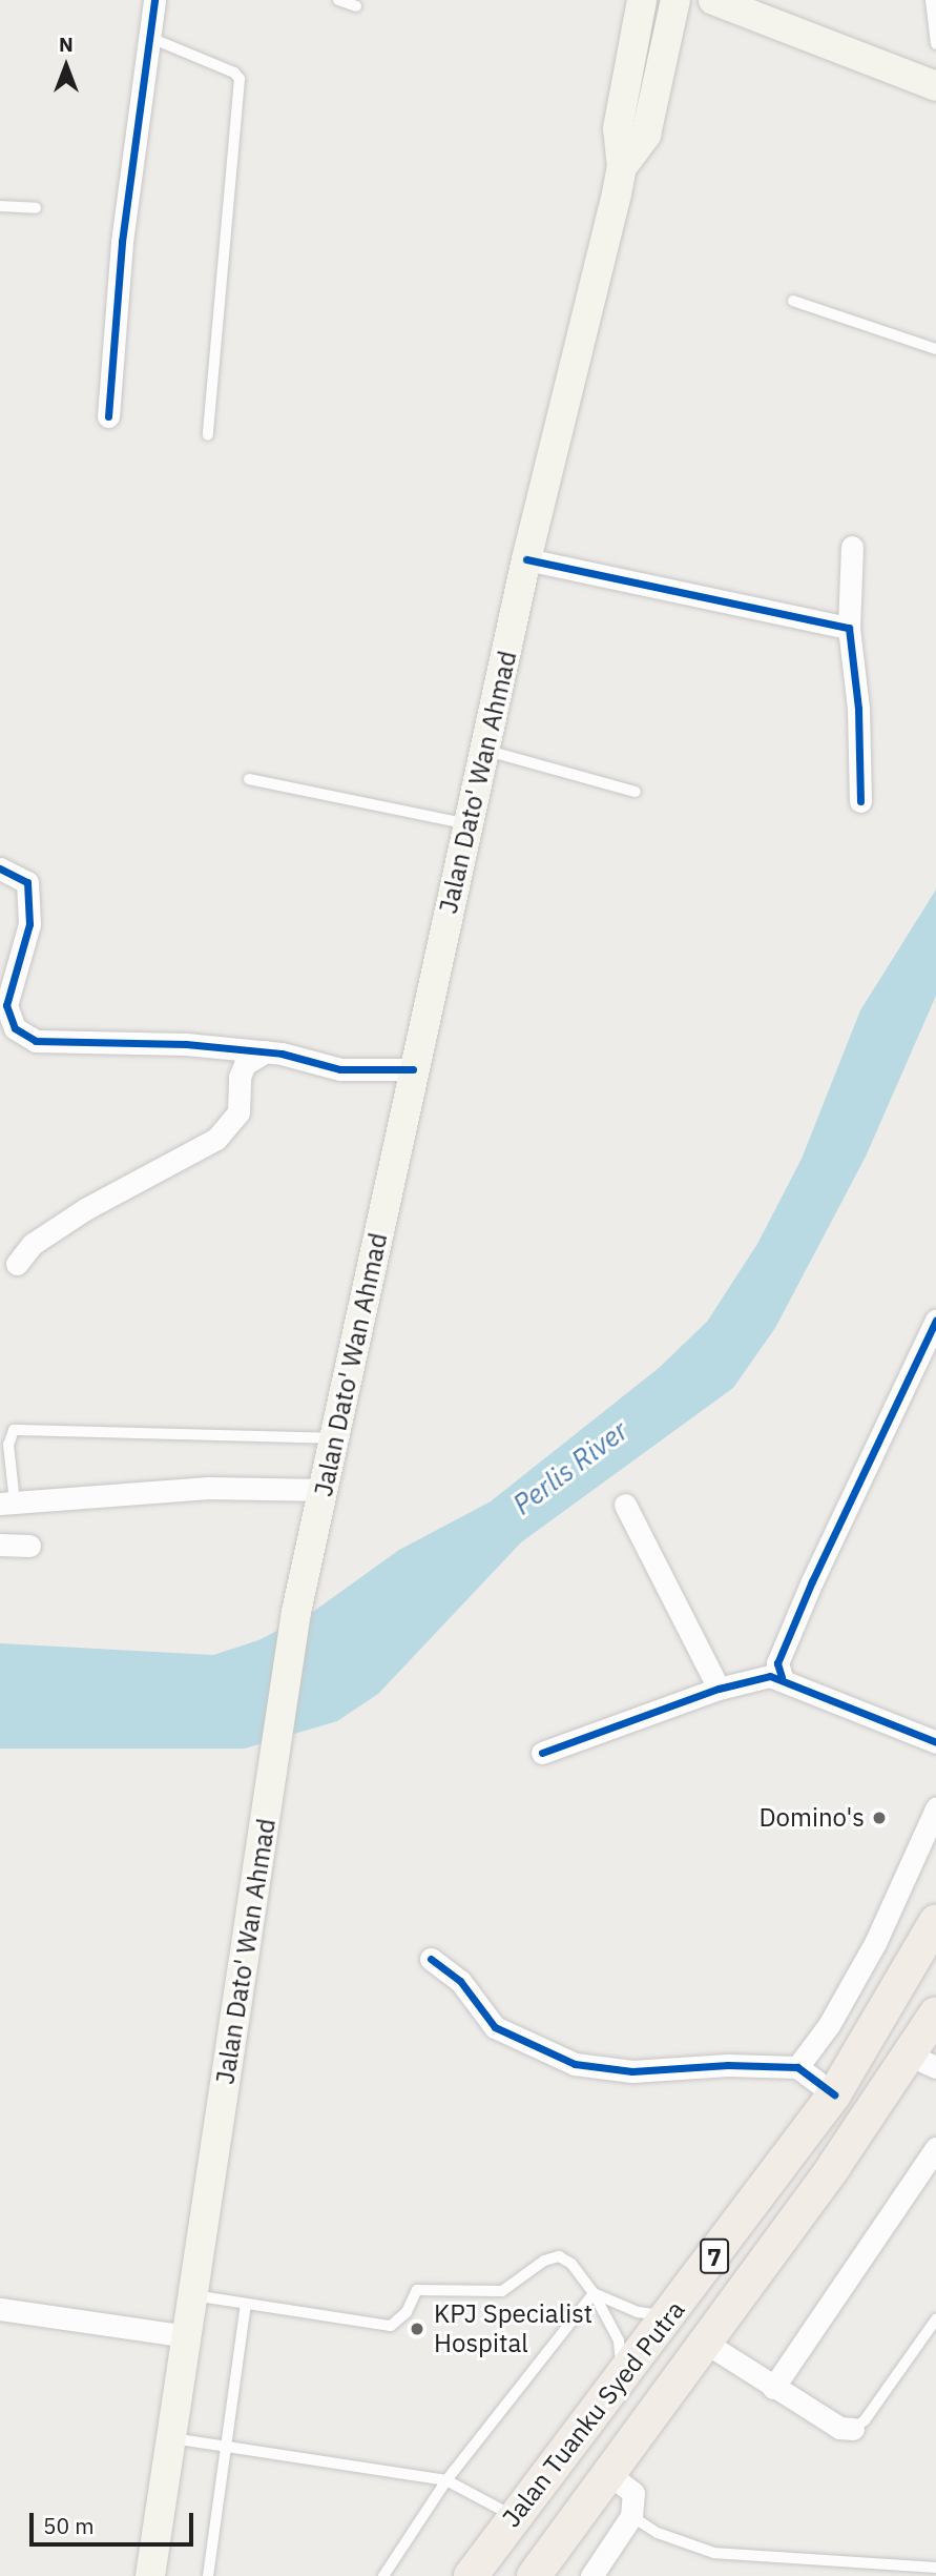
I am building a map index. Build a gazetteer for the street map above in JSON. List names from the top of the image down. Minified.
{"streets":{"main road":["Jalan Dato' Wan Ahmad","7","Jalan Tuanku Syed Putra"]},"water":["Perlis River"],"places":["Domino's","KPJ Specialist Hospital"],"scale_bar":"50 m","north":"top"}
